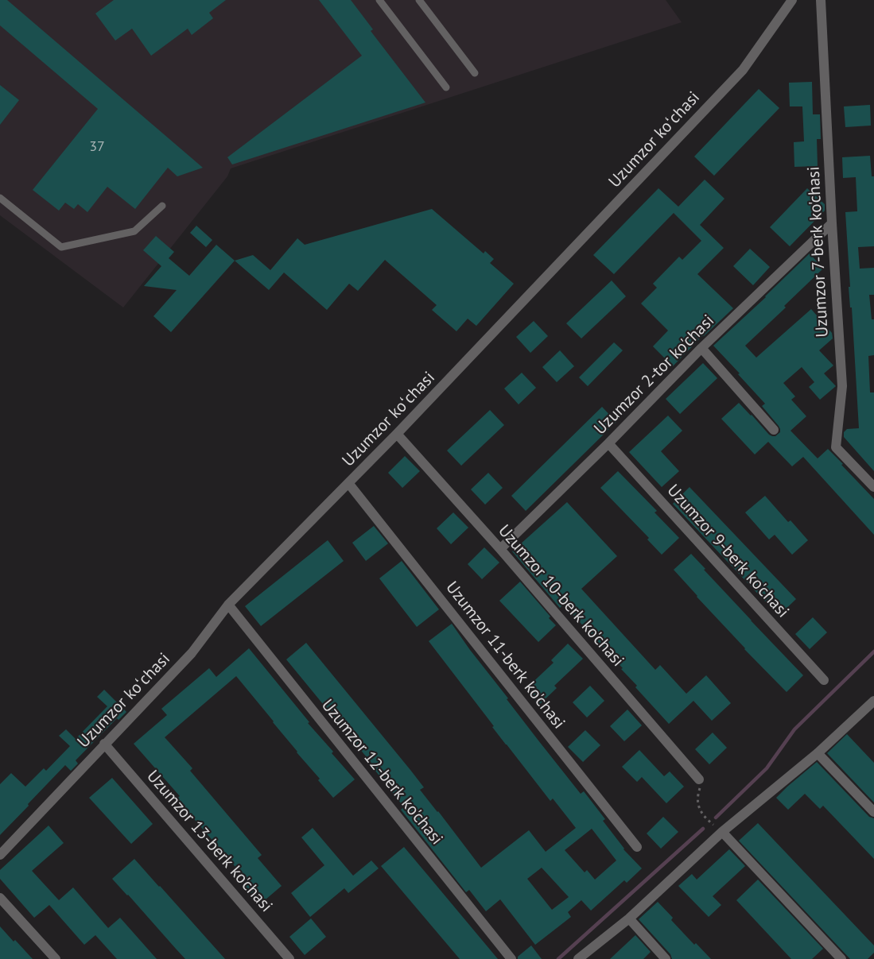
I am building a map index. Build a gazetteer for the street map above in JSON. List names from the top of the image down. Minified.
{"streets":{"street":["Uzumzor koʻchasi","Uzumzor 7-berk ko'chasi","Uzumzor 2-tor ko'chasi","Uzumzor 9-berk ko'chasi","Uzumzor 10-berk ko'chasi","Uzumzor 11-berk ko'chasi","Uzumzor 12-berk ko'chasi","Uzumzor 13-berk ko'chasi"]},"crossings":[["Uzumzor koʻchasi","Uzumzor 10-berk ko'chasi"],["Uzumzor koʻchasi","Uzumzor 11-berk ko'chasi"],["Uzumzor koʻchasi","Uzumzor 12-berk ko'chasi"],["Uzumzor koʻchasi","Uzumzor 13-berk ko'chasi"],["Uzumzor 7-berk ko'chasi","Uzumzor 2-tor ko'chasi"],["Uzumzor 2-tor ko'chasi","Uzumzor 9-berk ko'chasi"],["Uzumzor 2-tor ko'chasi","Uzumzor 10-berk ko'chasi"]],"house_numbers":["37"]}
